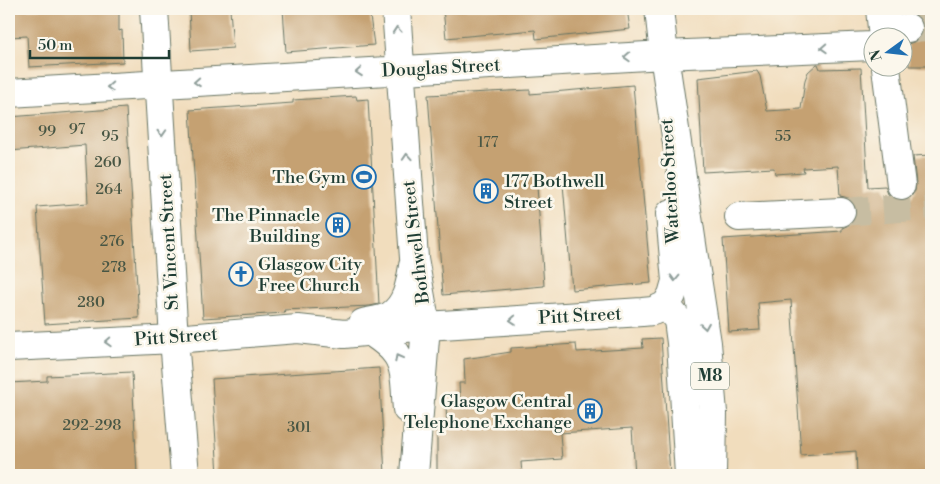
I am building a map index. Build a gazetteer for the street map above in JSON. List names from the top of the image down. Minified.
{"streets":{"main road":["Douglas Street","Waterloo Street","St Vincent Street","Bothwell Street","Pitt Street","M8"]},"crossings":[["Douglas Street","Waterloo Street"],["Douglas Street","St Vincent Street"],["Douglas Street","Bothwell Street"],["Waterloo Street","Pitt Street"],["St Vincent Street","Pitt Street"],["Bothwell Street","Pitt Street"]],"one_way":["Douglas Street","St Vincent Street","Pitt Street"],"places":{"sports":["The Gym"],"building":["177 Bothwell Street","The Pinnacle Building","Glasgow Central Telephone Exchange"],"church":["Glasgow City Free Church"]},"house_numbers":["97","99","95","55","177","260","264","276","278","280","292-298","301"],"scale_bar":"50 m","north":"left"}
